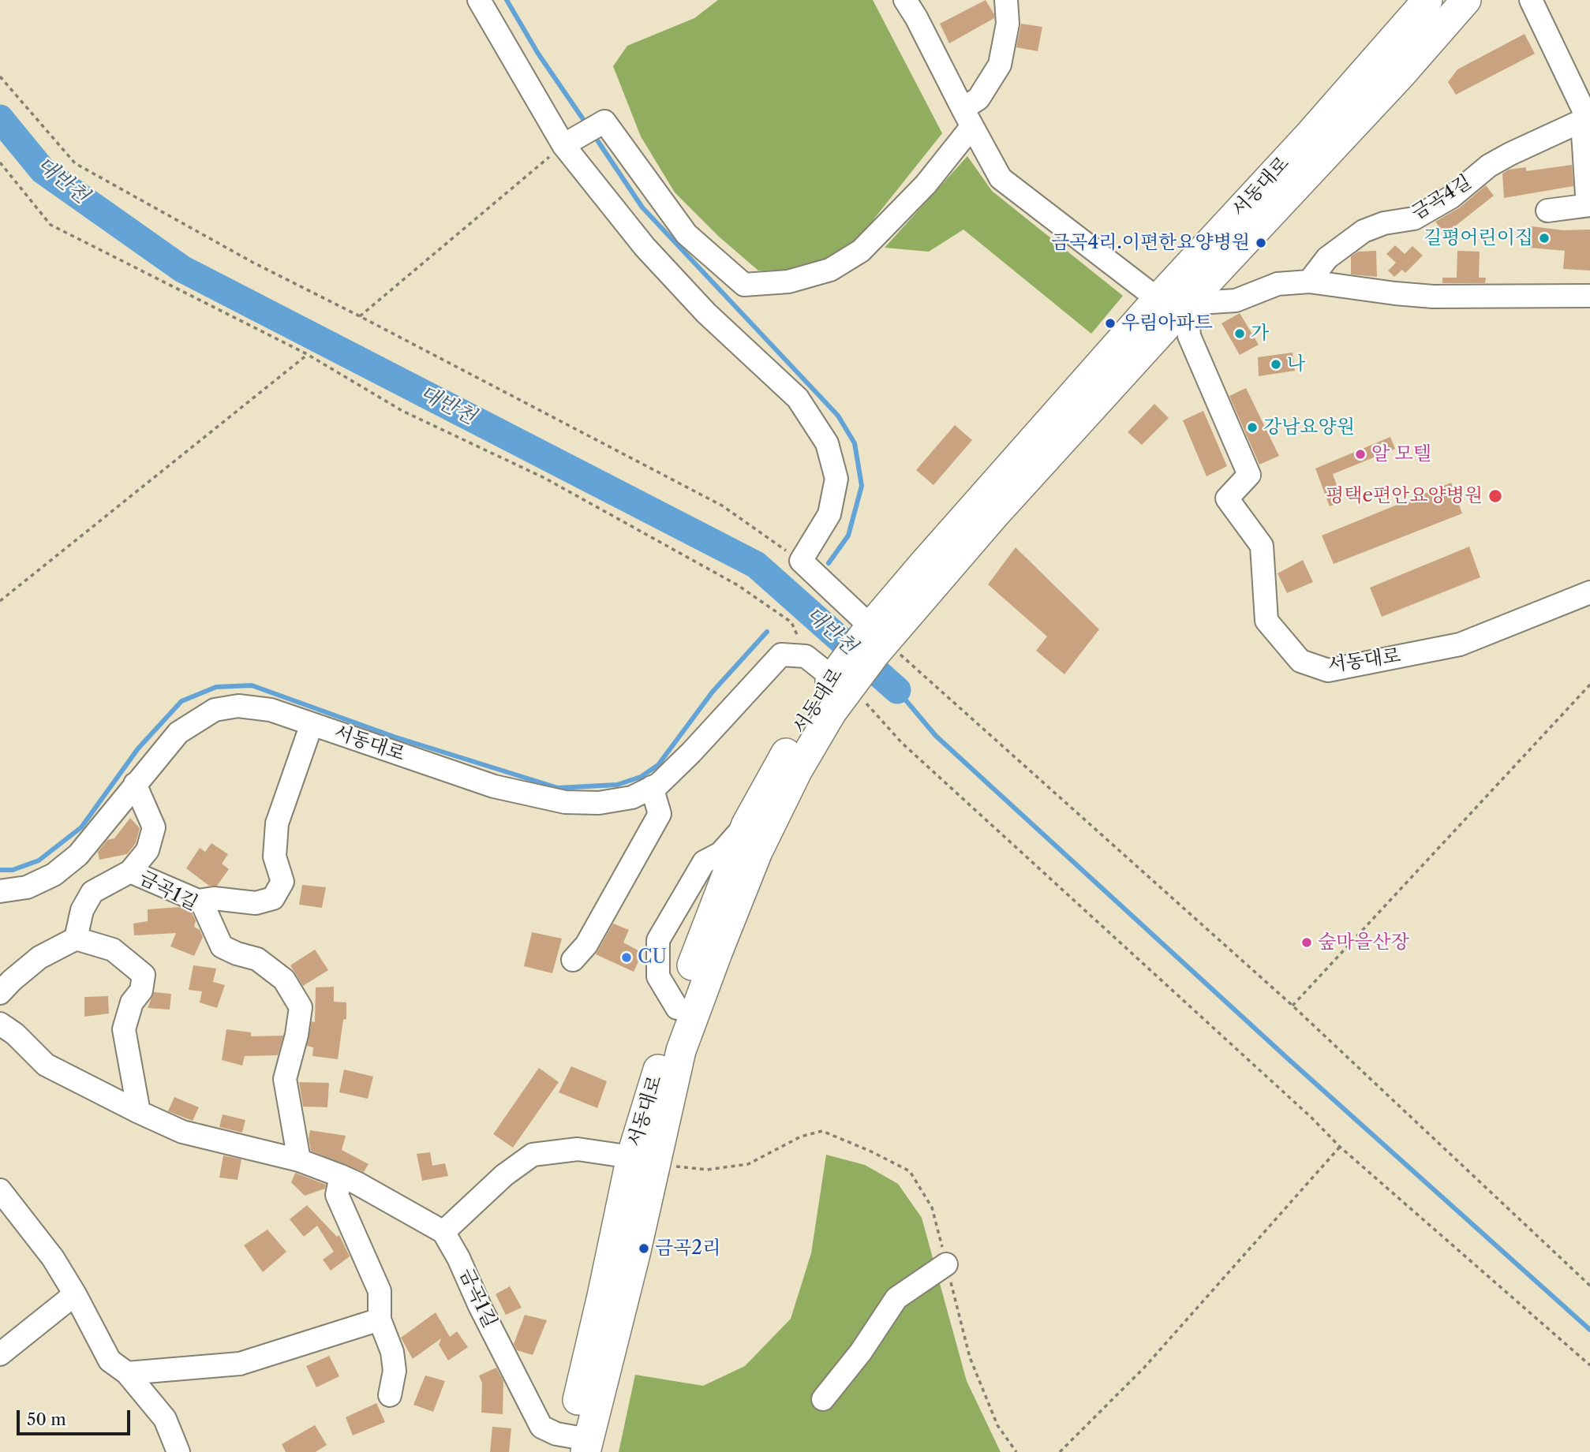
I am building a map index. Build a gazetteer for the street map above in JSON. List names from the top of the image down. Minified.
{"streets":{"main road":["서동대로"],"street":["금곡4길","금곡1길"]},"crossings":[["서동대로","금곡1길"]],"water":["대반천"],"places":["길평어린이집","금곡4리.이편한요양병원","우림아파트","가","나","강남요양원","알 모텔","평택e편안요양병원","숲마을산장","CU","금곡2리"],"scale_bar":"50 m"}
